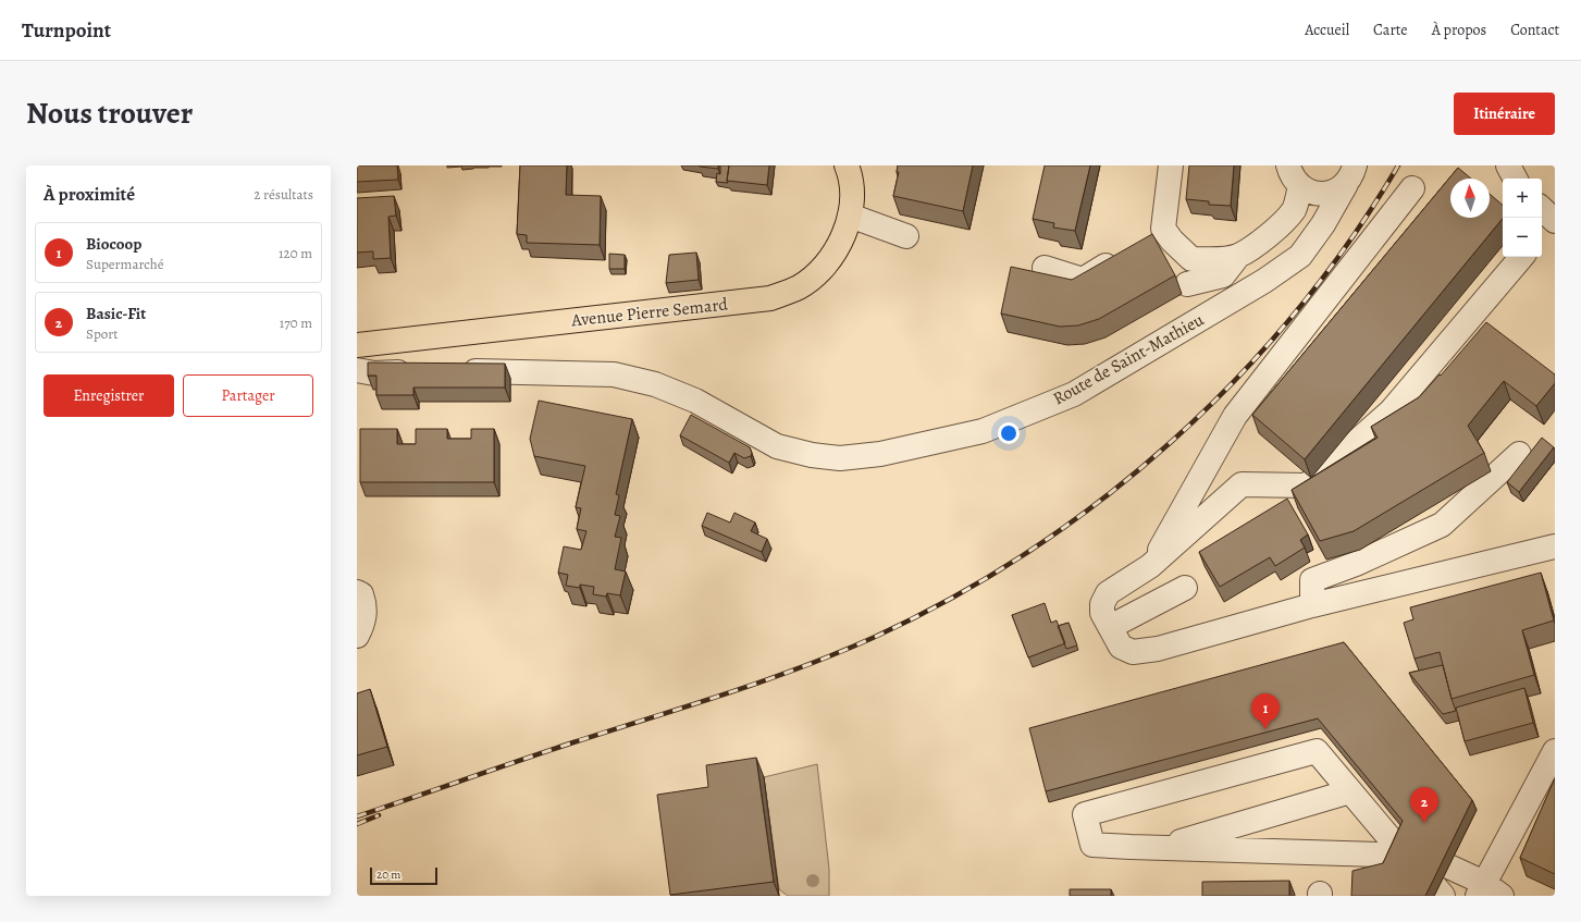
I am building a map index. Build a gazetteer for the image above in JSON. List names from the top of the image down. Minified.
{"streets":{"main road":["Avenue Pierre Semard"],"street":["Route de Saint-Mathieu"]},"scale_bar":"20 m","north":"top","page":{"header":"Turnpoint","nav":["Accueil","Carte","À propos","Contact"],"title":"Nous trouver","buttons":["Itinéraire",["Enregistrer","Partager"]],"heading":["À proximité","2 résultats"],"map_buttons":["+","−"],"list":[{"mark":"1","name":"Biocoop","note":"Supermarché","value":"120 m"},{"mark":"2","name":"Basic-Fit","note":"Sport","value":"170 m"}],"pins":["1","2"],"scale":"20 m"}}
